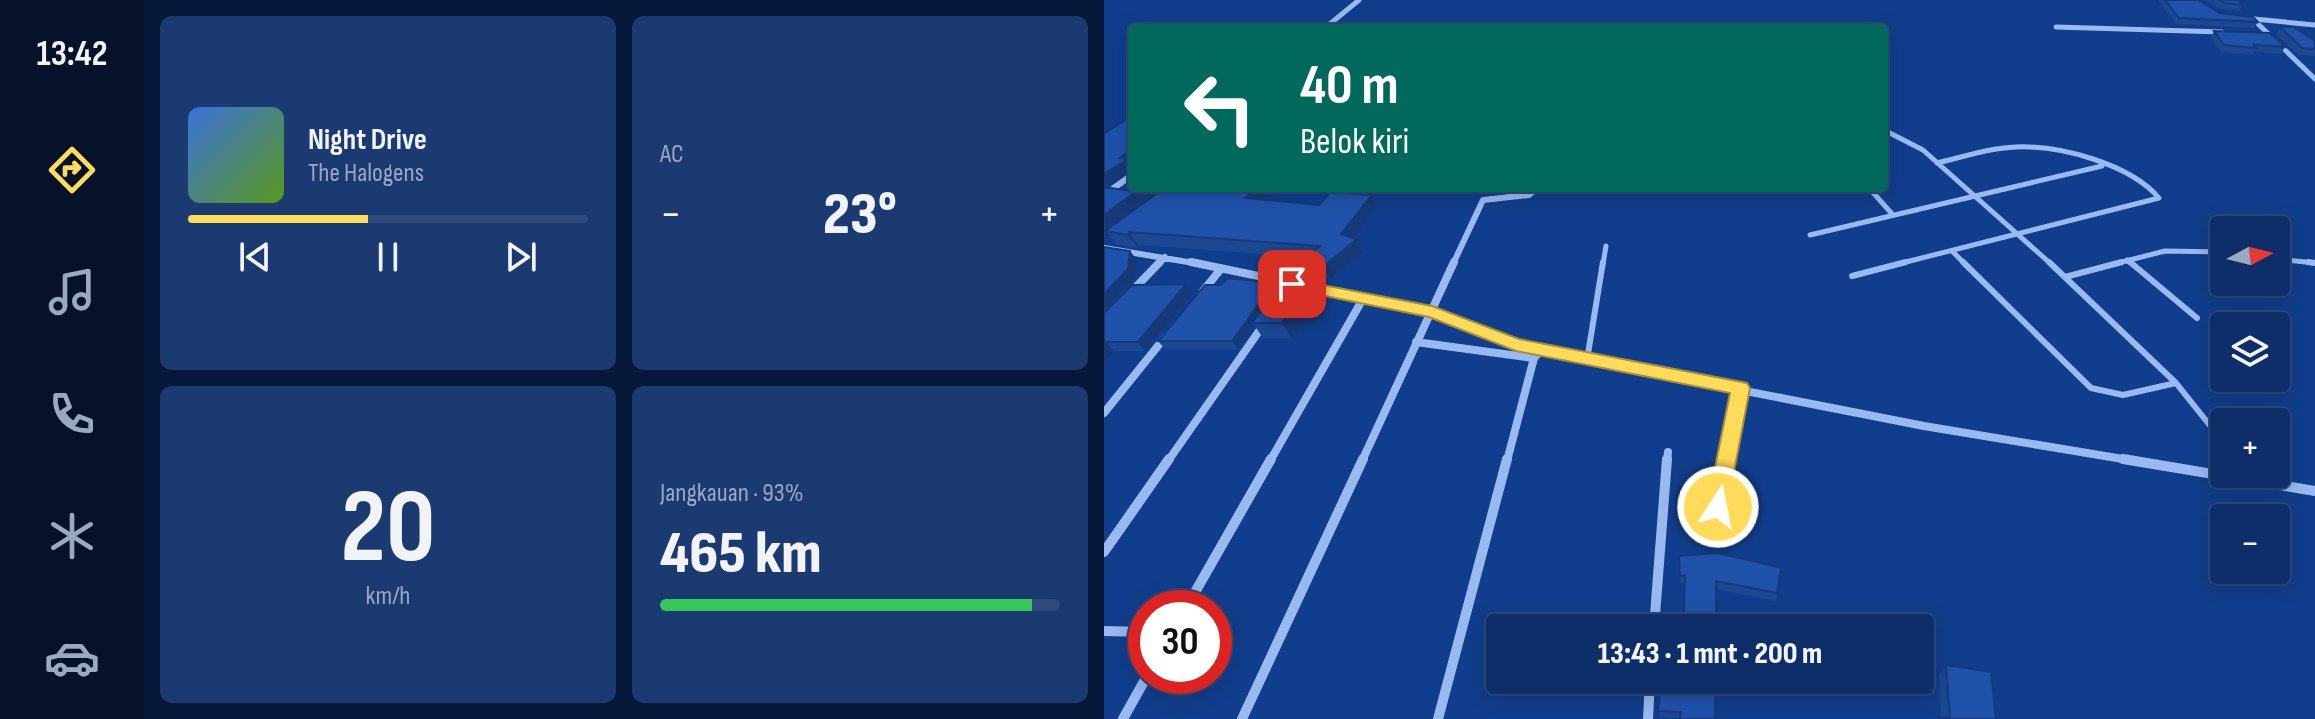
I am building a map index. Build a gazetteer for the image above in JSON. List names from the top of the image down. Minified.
{"north":"right","page":{"tabs":"13:42","tile":["AC",["20","km/h"],["Jangkauan · 93%","465 km"]],"turn":["40 m","Belok kiri"],"song":["Night Drive","The Halogens"],"heat":["−","23°","+"],"map_buttons":["+","−"],"limit":"30","trip":"13:43 · 1 mnt · 200 m"}}
